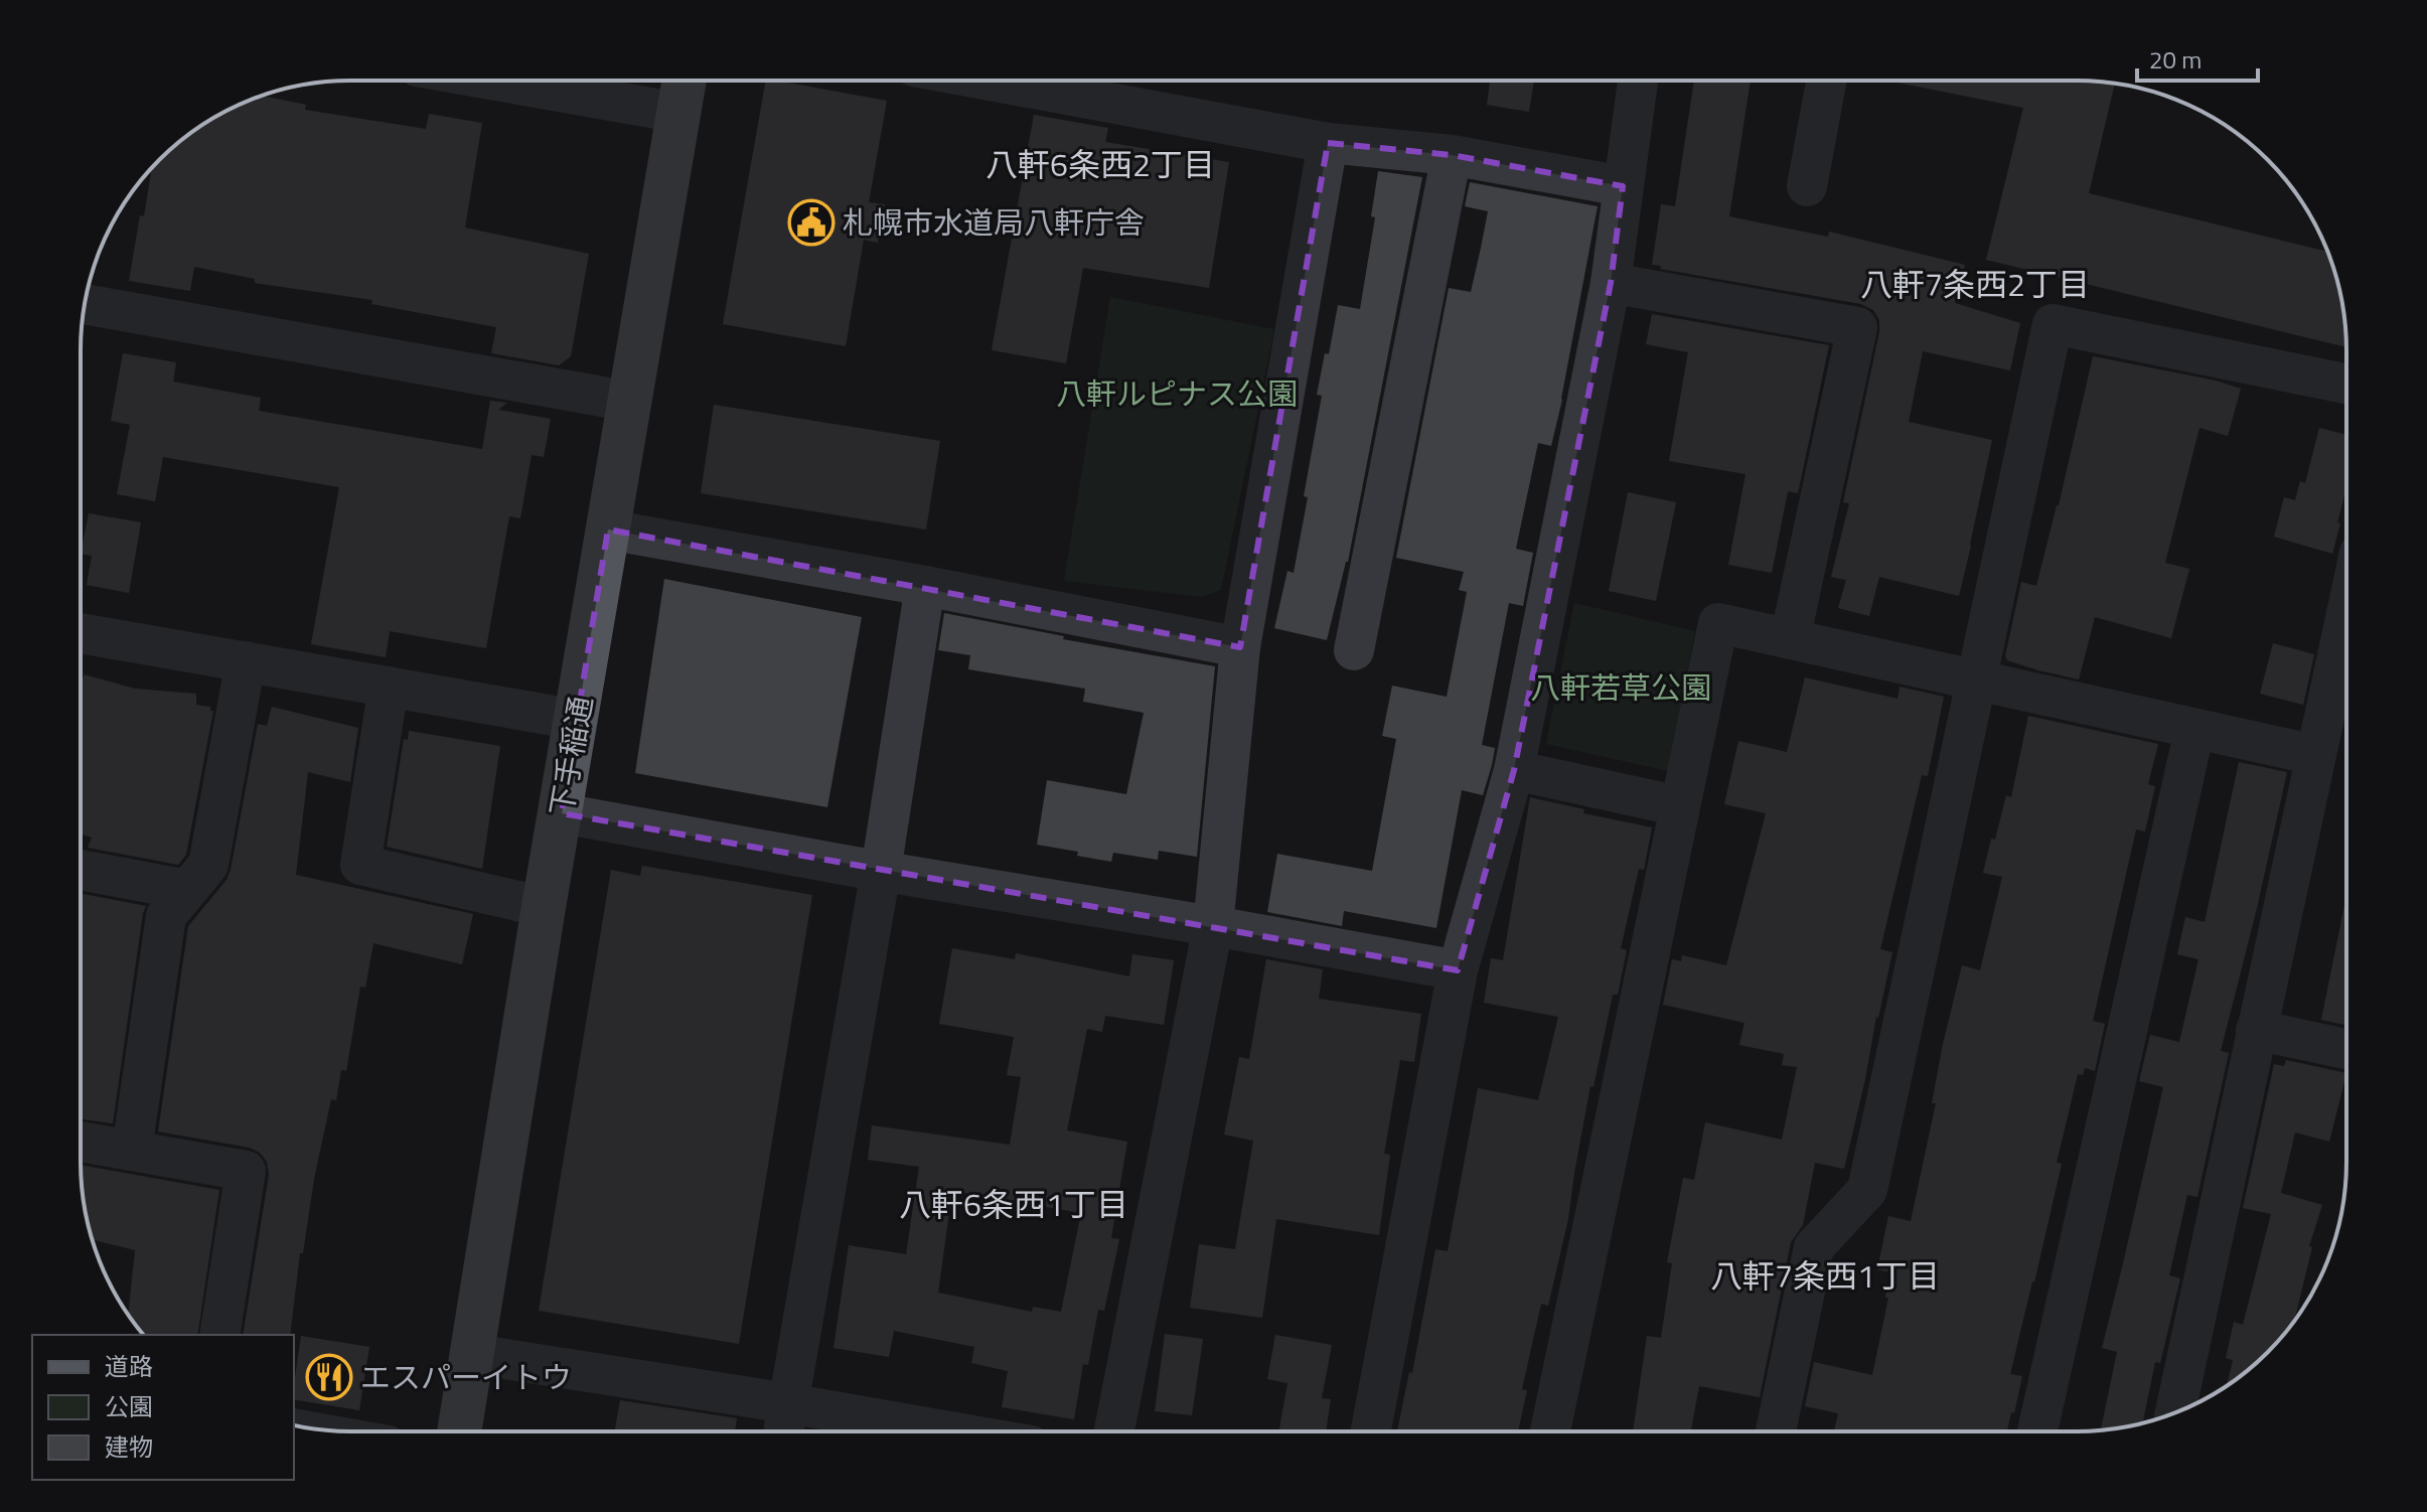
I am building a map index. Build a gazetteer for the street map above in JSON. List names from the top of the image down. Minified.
{"streets":{"main road":["下手稲通"]},"districts":["八軒6条西2丁目","八軒7条西2丁目","八軒6条西1丁目","八軒7条西1丁目"],"parks":["八軒ルピナス公園","八軒若草公園"],"places":{"public building":["札幌市水道局八軒庁舎"],"restaurant":["エスパーイトウ"]},"legend":["道路","公園","建物"],"scale_bar":"20 m"}
